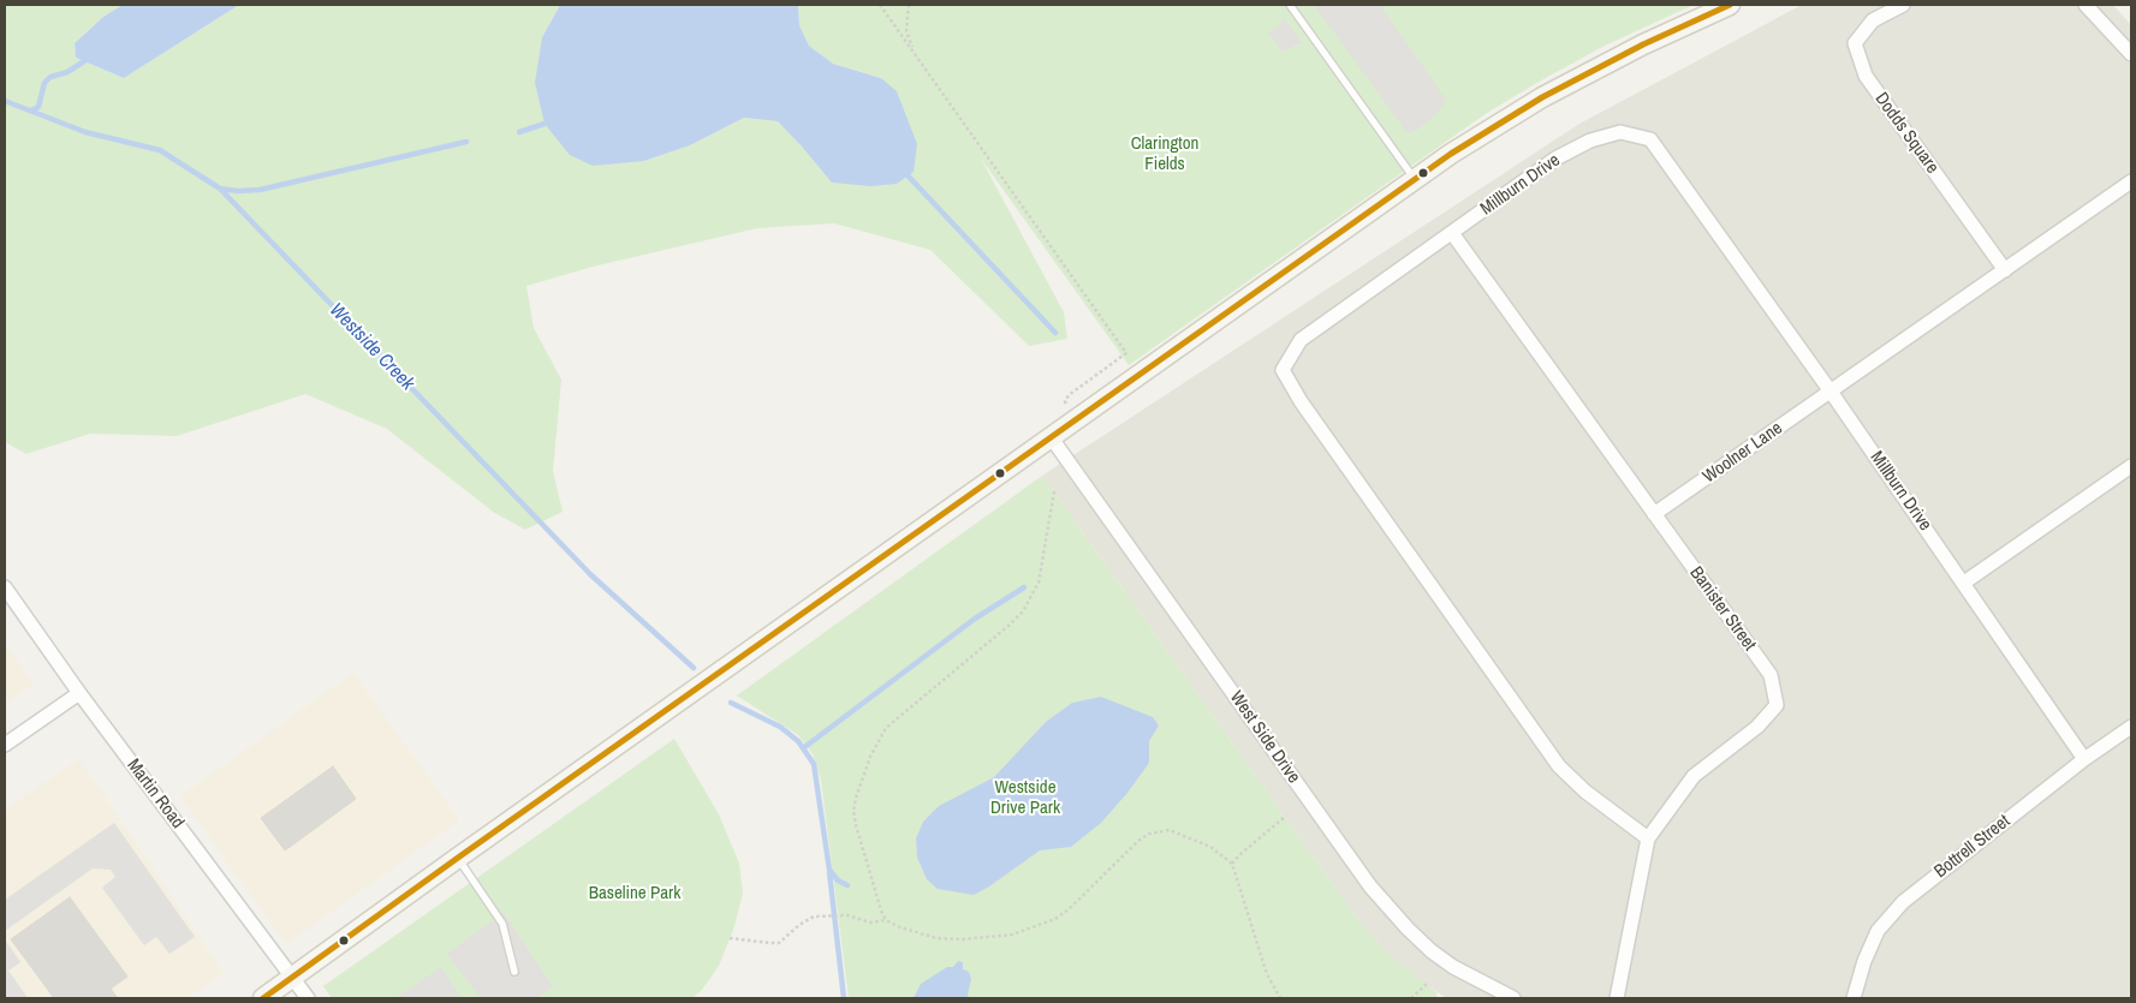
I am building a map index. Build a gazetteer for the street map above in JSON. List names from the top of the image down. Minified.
{"streets":{"street":["Dodds Square","Millburn Drive","Woolner Lane","Banister Street","West Side Drive","Martin Road","Bottrell Street"]},"crossings":[["Millburn Drive","Woolner Lane"],["Millburn Drive","Banister Street"],["Millburn Drive","Bottrell Street"],["Woolner Lane","Banister Street"]],"water":["Westside Creek"],"parks":["Clarington Fields","Westside Drive Park","Baseline Park"]}
